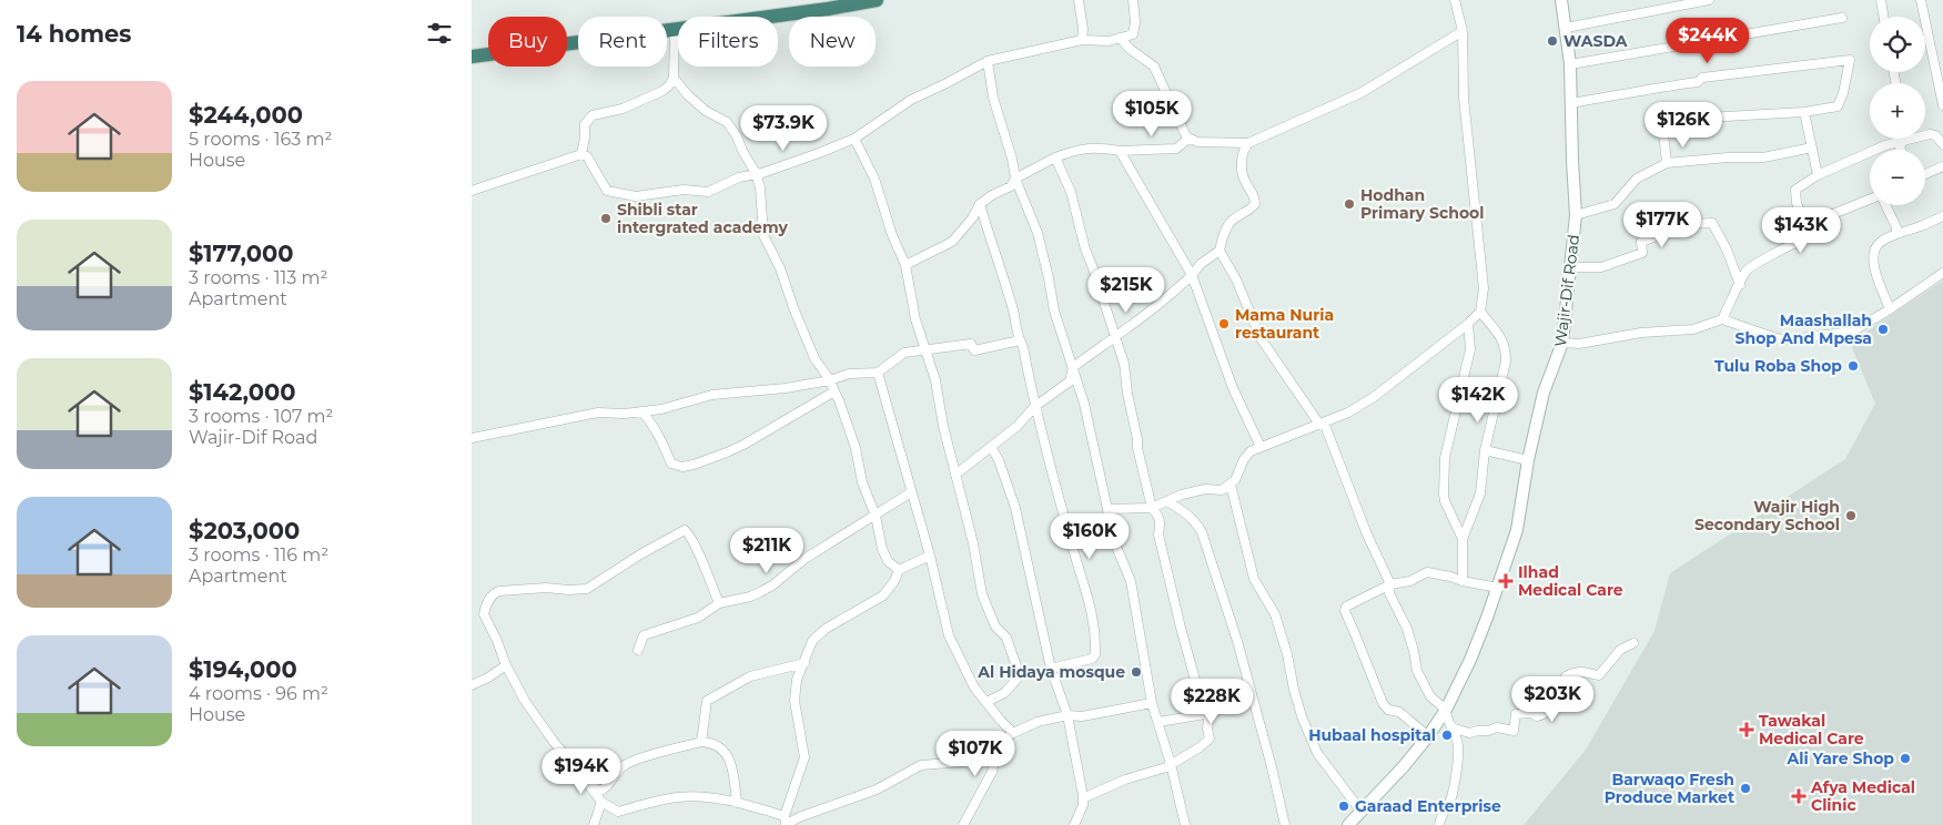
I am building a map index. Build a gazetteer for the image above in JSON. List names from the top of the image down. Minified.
{"streets":{"main road":["Wajir-Dif Road"]},"places":{"other":["WASDA","Hodhan Primary School","Shibli star intergrated academy","Mama Nuria restaurant","Maashallah Shop And Mpesa","Tulu Roba Shop","Wajir High Secondary School","Al Hidaya mosque","Hubaal hospital","Ali Yare Shop","Barwaqo Fresh Produce Market","Garaad Enterprise"],"health":["Ilhad Medical Care","Tawakal Medical Care","Afya Medical Clinic"]},"page":{"heading":"14 homes","map_buttons":["+","−"],"chip":["Buy","Rent","Filters","New"],"price":["$244K","$105K","$126K","$73.9K","$177K","$143K","$215K","$142K","$160K","$211K","$203K","$228K","$107K","$194K"],"list":[{"name":"$244,000","note":"5 rooms · 163 m² · House"},{"name":"$177,000","note":"3 rooms · 113 m² · Apartment"},{"name":"$142,000","note":"3 rooms · 107 m² · Wajir-Dif Road"},{"name":"$203,000","note":"3 rooms · 116 m² · Apartment"},{"name":"$194,000","note":"4 rooms · 96 m² · House"}]}}
